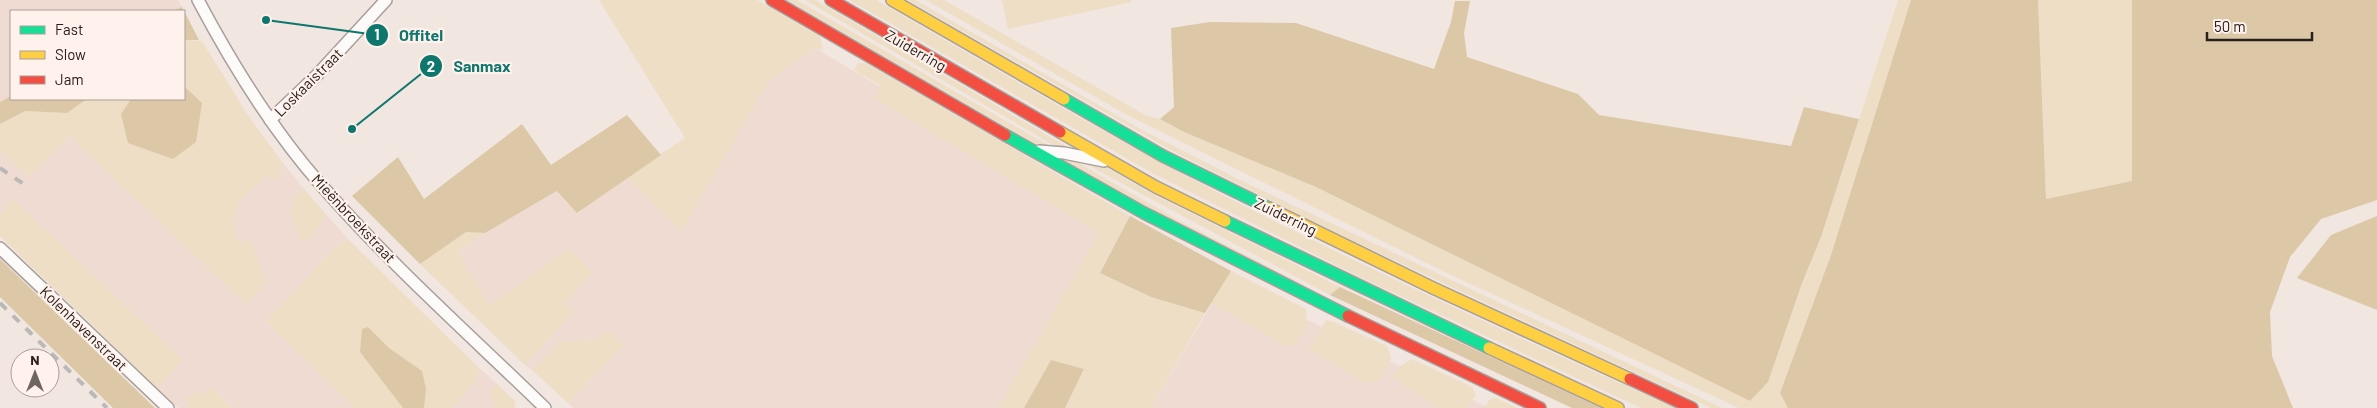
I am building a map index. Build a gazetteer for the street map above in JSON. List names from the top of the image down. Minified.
{"streets":{"main road":["Zuiderring"],"street":["Loskaaistraat","Mieënbroekstraat","Kolenhavenstraat"]},"crossings":[["Loskaaistraat","Mieënbroekstraat"]],"places":["Offitel","Sanmax"],"legend":["Fast","Slow","Jam"],"scale_bar":"50 m","north":"top"}
